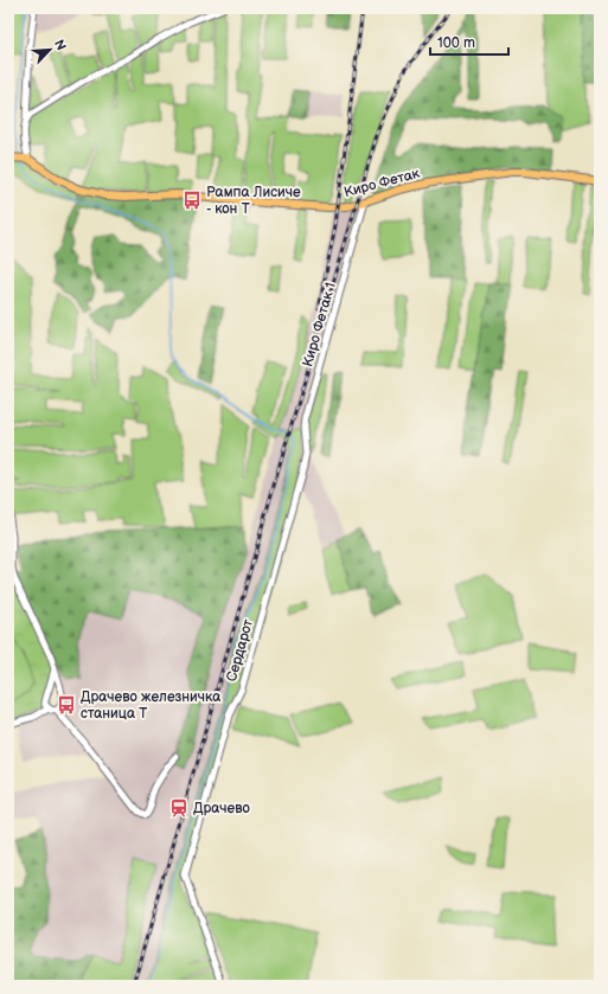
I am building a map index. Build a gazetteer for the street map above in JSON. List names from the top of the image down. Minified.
{"streets":{"main road":["Киро Фетак"],"street":["Киро Фетак 1","Сердарот"]},"crossings":[["Киро Фетак","Киро Фетак 1"],["Киро Фетак 1","Сердарот"]],"places":{"bus stop":["Рампа Лисиче - кон Т","Драчево железничка станица Т"],"station":["Драчево"]},"scale_bar":"100 m","north":"top right"}
